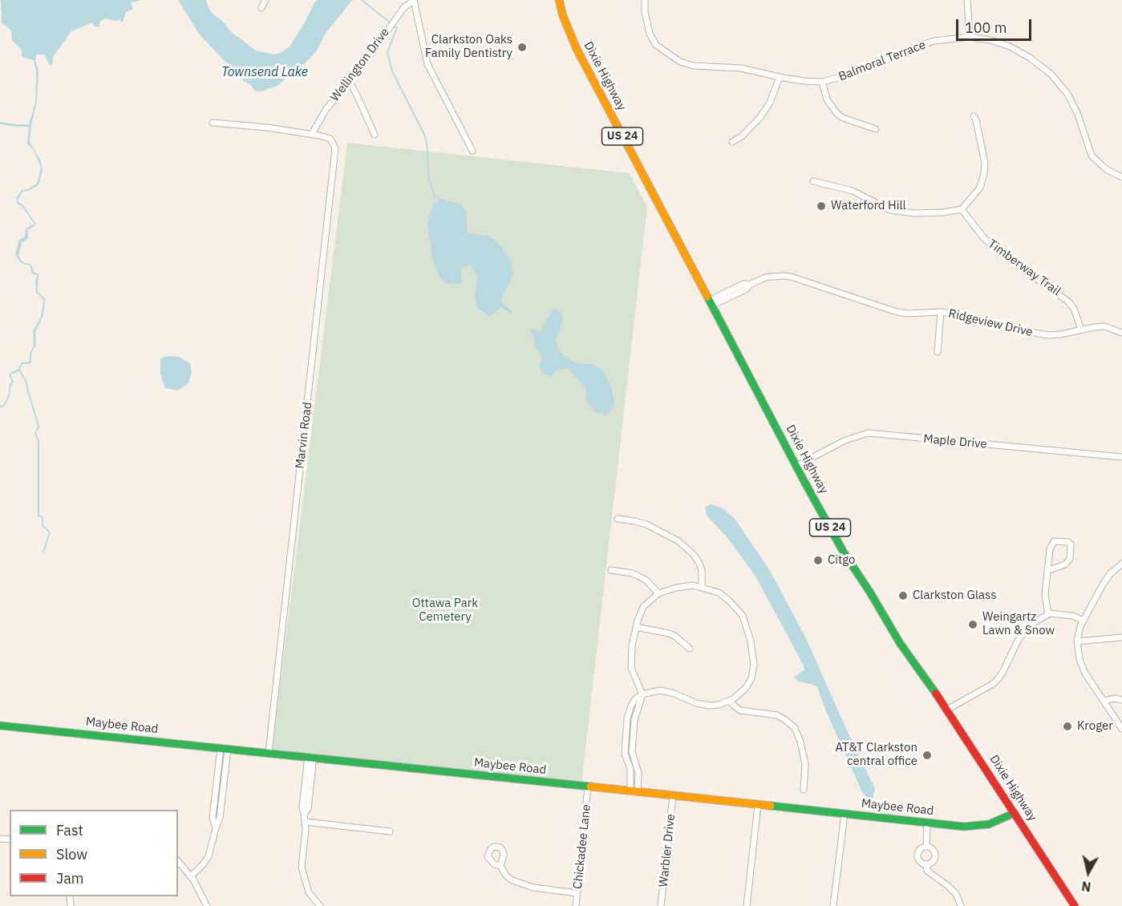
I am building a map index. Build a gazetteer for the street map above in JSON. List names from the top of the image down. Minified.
{"streets":{"main road":["Dixie Highway","US 24","Maybee Road"],"street":["Balmoral Terrace","Wellington Drive","Timberway Trail","Ridgeview Drive","Marvin Road","Maple Drive","Chickadee Lane","Warbler Drive"]},"crossings":[["Wellington Drive","Marvin Road"],["Dixie Highway","Ridgeview Drive"],["Dixie Highway","Maple Drive"],["Dixie Highway","Maybee Road"],["Timberway Trail","Ridgeview Drive"],["Marvin Road","Maybee Road"],["Maybee Road","Chickadee Lane"],["Maybee Road","Warbler Drive"]],"water":["Townsend Lake"],"parks":["Ottawa Park Cemetery"],"places":["Clarkston Oaks Family Dentistry","Waterford Hill","Citgo","Clarkston Glass","Weingartz Lawn & Snow","Kroger","AT&T Clarkston central office"],"legend":["Fast","Slow","Jam"],"scale_bar":"100 m","north":"bottom"}
